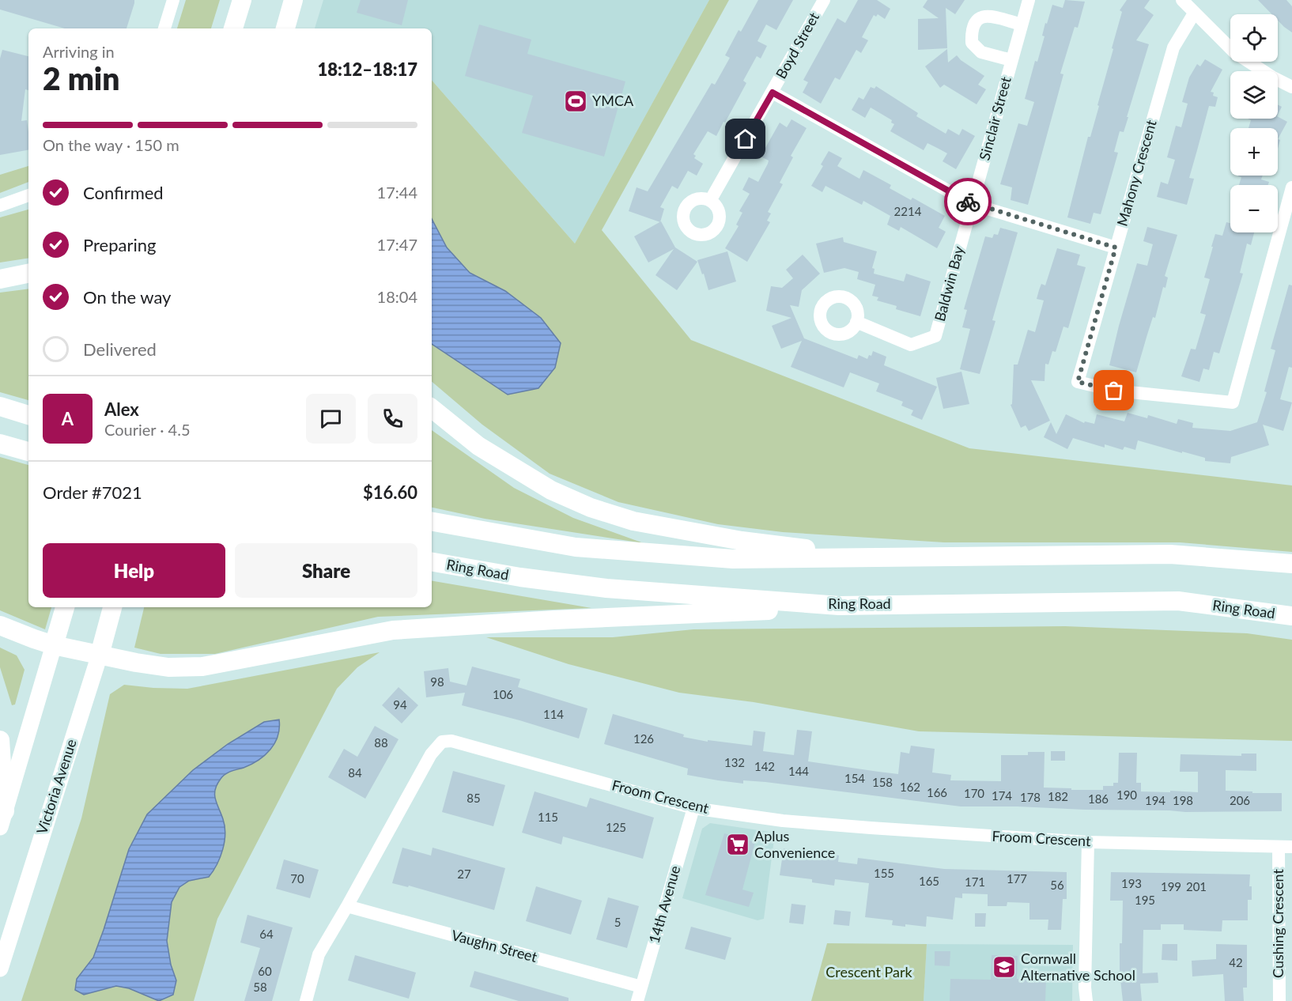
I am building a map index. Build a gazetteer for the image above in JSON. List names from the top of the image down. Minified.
{"streets":{"highway":["Ring Road","Victoria Avenue"],"street":["Boyd Street","Sinclair Street","Mahony Crescent","Baldwin Bay","Froom Crescent","14th Avenue","Cushing Crescent","Vaughn Street"]},"crossings":[["Sinclair Street","Baldwin Bay"],["Froom Crescent","14th Avenue"],["Froom Crescent","Cushing Crescent"],["Froom Crescent","Vaughn Street"],["14th Avenue","Vaughn Street"]],"parks":["Crescent Park"],"places":{"sports":["YMCA"],"supermarket":["Aplus Convenience"],"school or university":["Cornwall Alternative School"]},"house_numbers":["2214","98","106","94","114","126","88","132","142","144","84","154","158","162","166","170","190","174","182","178","85","186","194","198","206","115","125","155","27","70","177","165","171","193","56","199","201","195","5","64","42","60","58"],"page":{"map_buttons":["+","−"],"heading":["2 min","Arriving in","18:12–18:17"],"panel":["Alex","Courier · 4.5","Order #7021","$16.60"],"bar":"On the way · 150 m","list":[["Confirmed","17:44"],["Preparing","17:47"],["On the way","18:04"],"Delivered"],"round":"A","buttons":["Help","Share"]}}
